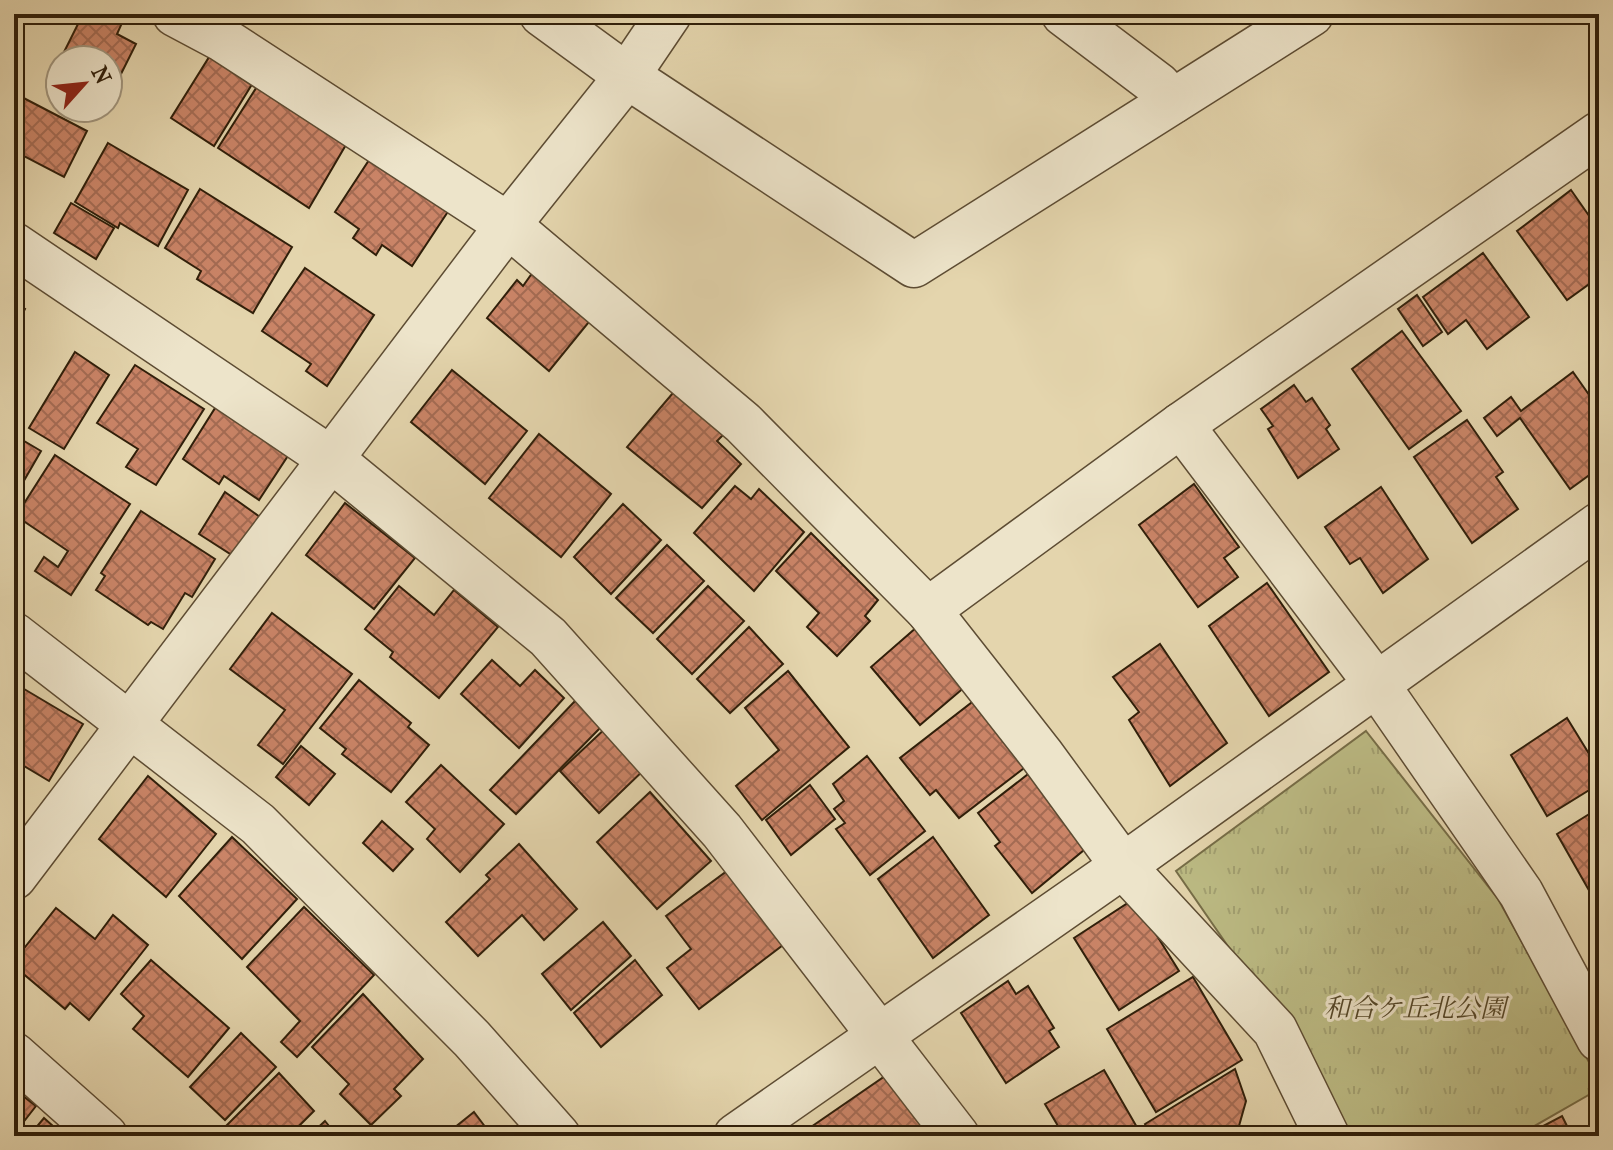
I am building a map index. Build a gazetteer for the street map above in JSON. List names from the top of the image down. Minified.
{"parks":["和合ケ丘北公園"],"north":"top right"}
